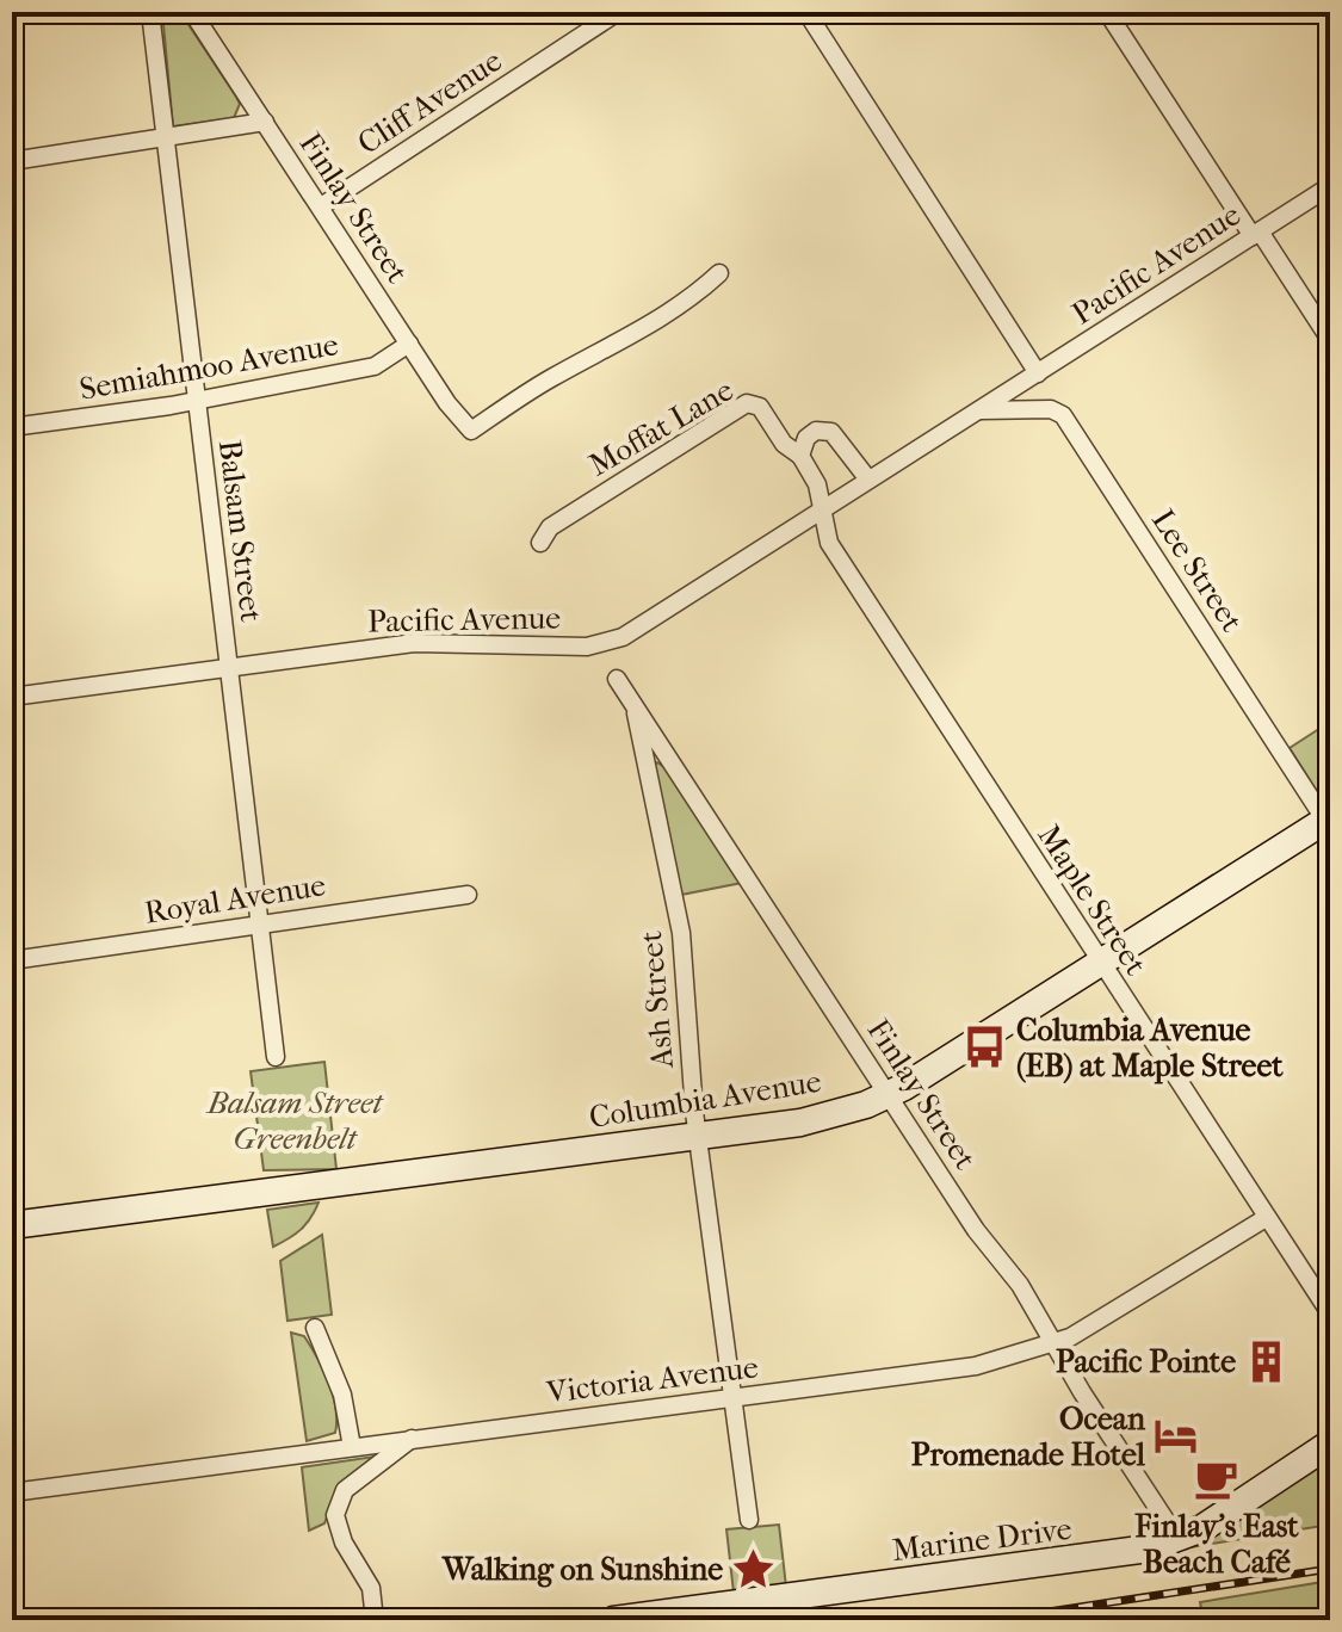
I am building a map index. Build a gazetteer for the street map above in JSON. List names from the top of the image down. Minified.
{"streets":{"street":["Cliff Avenue","Finlay Street","Pacific Avenue","Semiahmoo Avenue","Moffat Lane","Balsam Street","Lee Street","Royal Avenue","Maple Street","Ash Street","Columbia Avenue","Victoria Avenue","Marine Drive"]},"crossings":[["Cliff Avenue","Finlay Street"],["Finlay Street","Semiahmoo Avenue"],["Finlay Street","Ash Street"],["Finlay Street","Columbia Avenue"],["Finlay Street","Victoria Avenue"],["Finlay Street","Marine Drive"],["Pacific Avenue","Balsam Street"],["Pacific Avenue","Lee Street"],["Pacific Avenue","Maple Street"],["Semiahmoo Avenue","Balsam Street"],["Balsam Street","Royal Avenue"],["Lee Street","Columbia Avenue"],["Maple Street","Columbia Avenue"],["Maple Street","Victoria Avenue"],["Ash Street","Columbia Avenue"],["Ash Street","Victoria Avenue"]],"parks":["Balsam Street Greenbelt"],"places":{"bus stop":["Columbia Avenue (EB) at Maple Street"],"building":["Pacific Pointe"],"hotel":["Ocean Promenade Hotel"],"cafe":["Finlay's East Beach Café"],"place":["Walking on Sunshine"]}}
